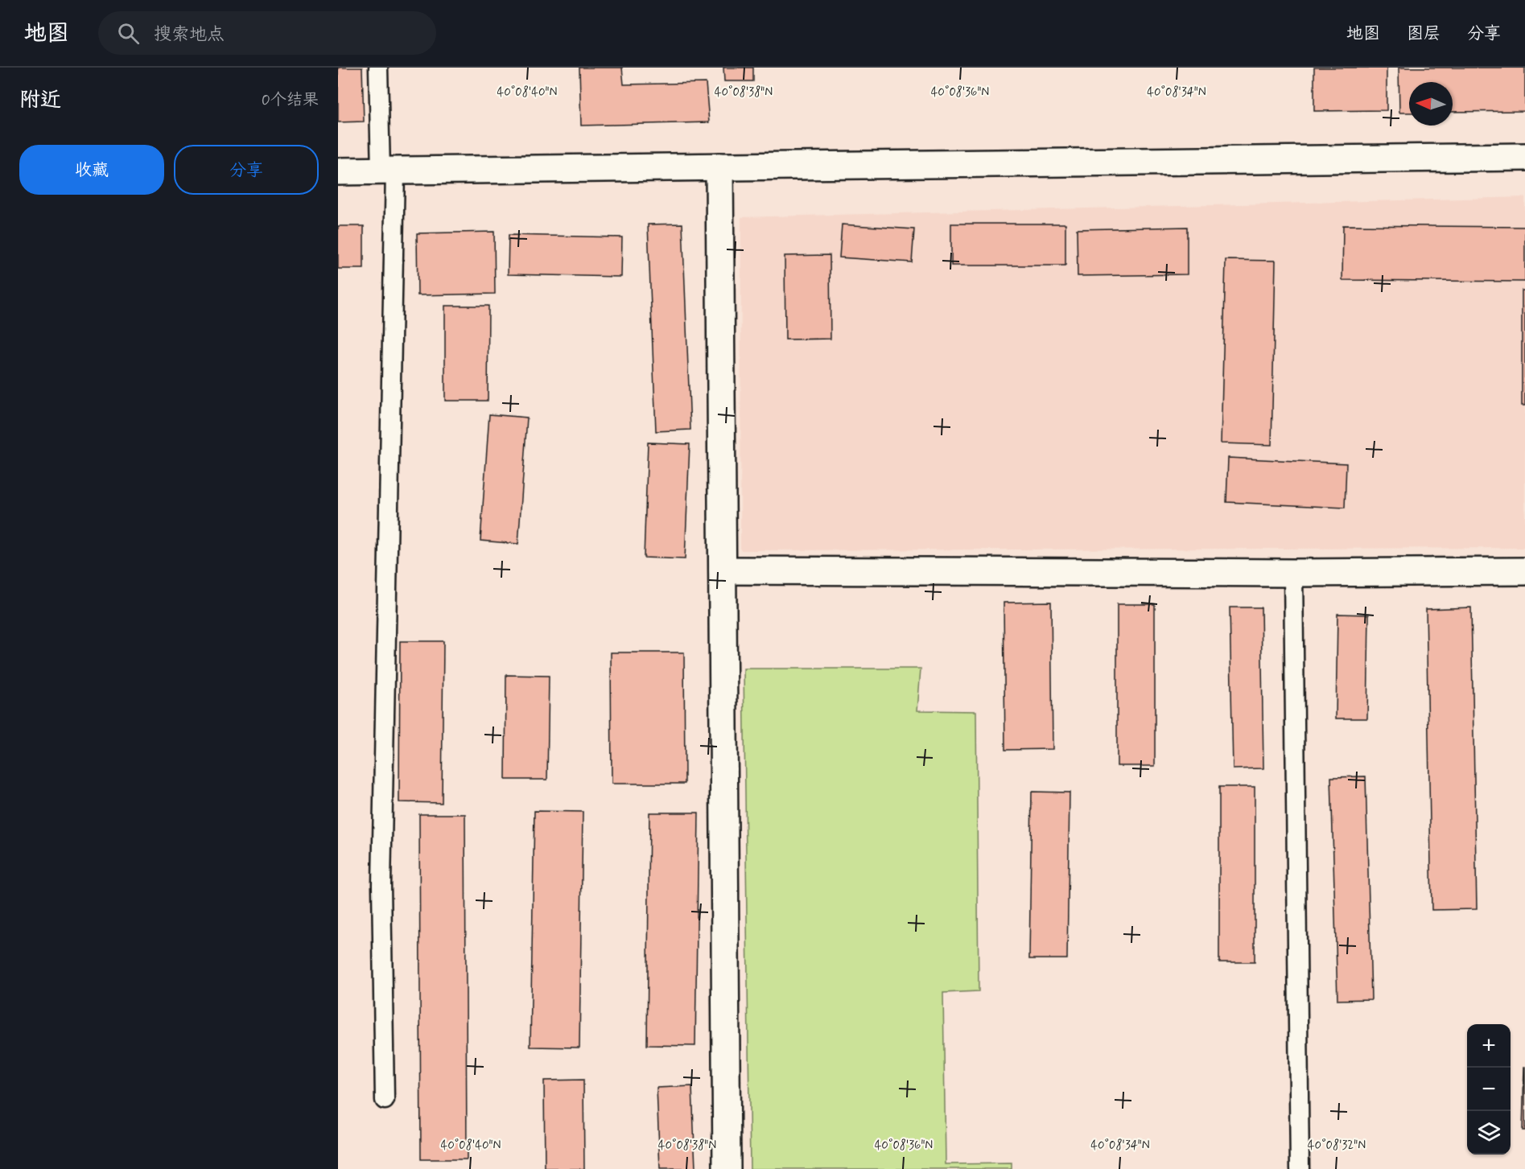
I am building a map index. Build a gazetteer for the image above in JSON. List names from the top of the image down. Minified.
{"north":"left","page":{"header":"地图","search":"搜索地点","nav":["地图","图层","分享"],"heading":["附近","0个结果"],"buttons":["收藏","分享"],"map_buttons":["+","−"]},"coordinates":["40°08'40\"N","40°08'38\"N","40°08'36\"N","40°08'34\"N","40°08'32\"N"]}
